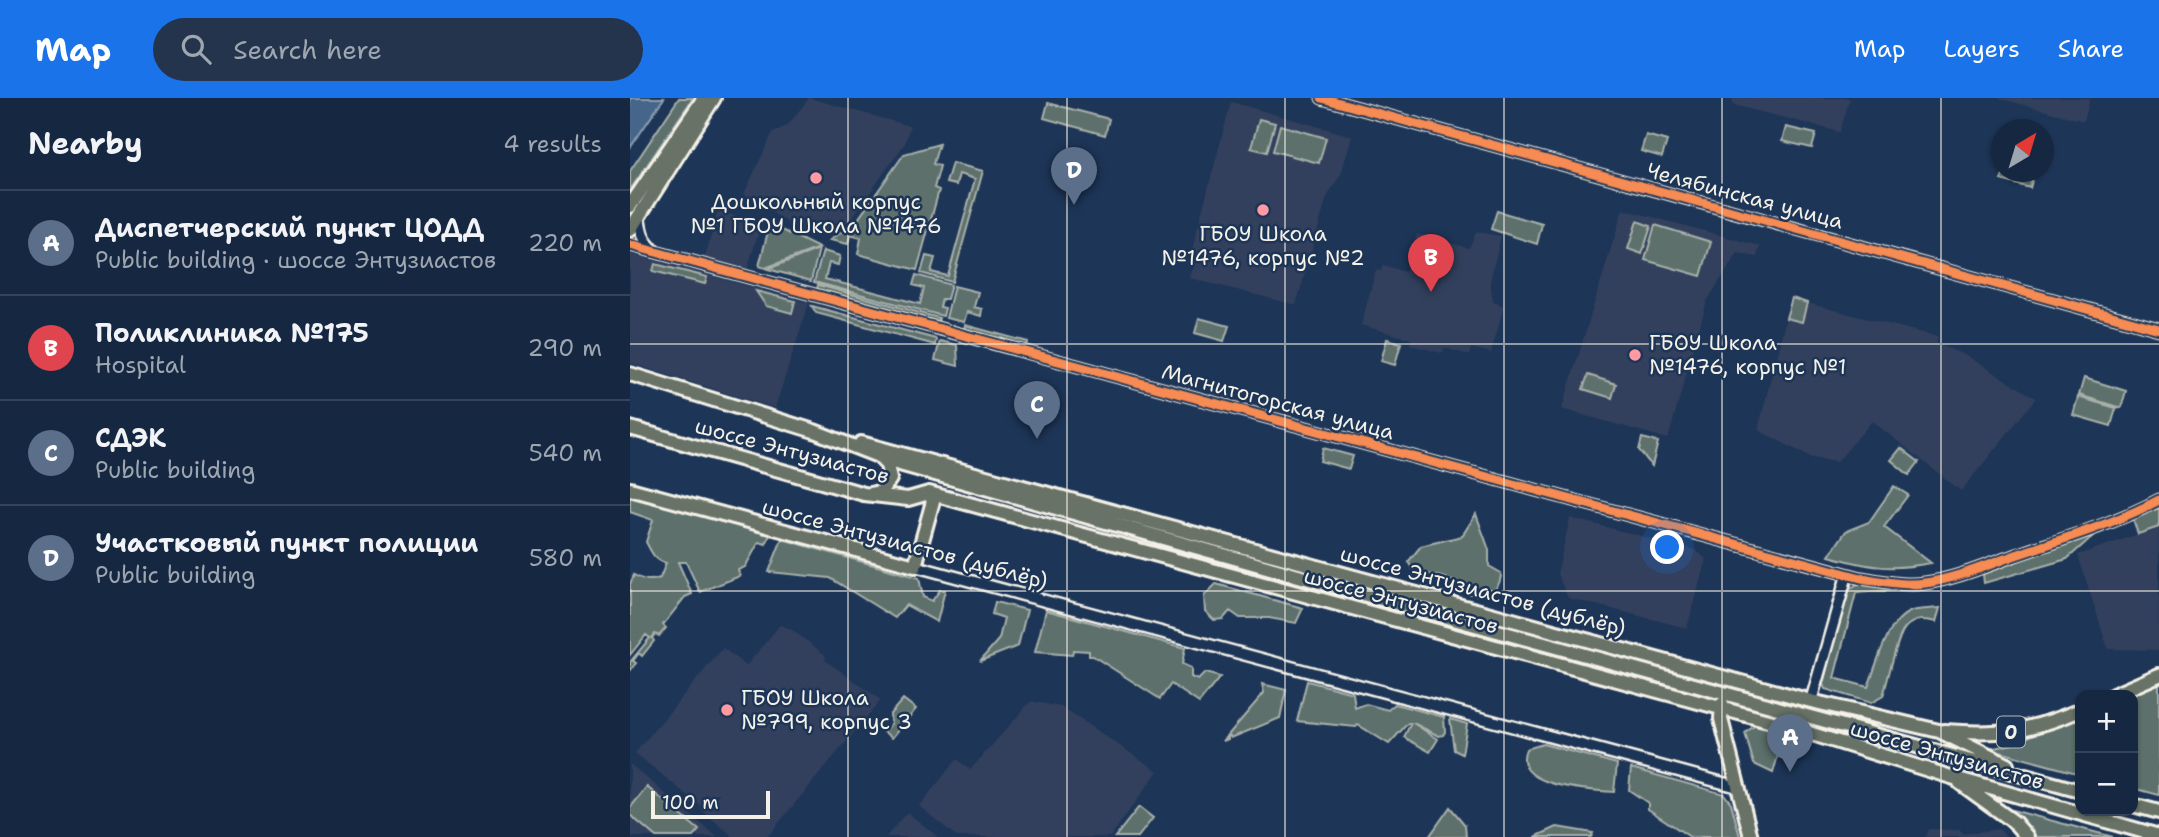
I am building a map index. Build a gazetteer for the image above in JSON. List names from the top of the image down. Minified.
{"streets":{"main road":["шоссе Энтузиастов","шоссе Энтузиастов (дублёр)","0"],"street":["Челябинская улица","Магнитогорская улица"]},"crossings":[["шоссе Энтузиастов","шоссе Энтузиастов (дублёр)"],["шоссе Энтузиастов (дублёр)","0"]],"places":["Дошкольный корпус №1 ГБОУ Школа №1476","ГБОУ Школа №1476, корпус №2","ГБОУ Школа №1476, корпус №1","ГБОУ Школа №799, корпус 3"],"scale_bar":"100 m","north":"top right","page":{"header":"Map","search":"Search here","nav":["Map","Layers","Share"],"heading":["Nearby","4 results"],"pins":["D","B","C","A"],"list":[{"mark":"A","name":"Диспетчерский пункт ЦОДД","note":"Public building · шоссе Энтузиастов","value":"220 m"},{"mark":"B","name":"Поликлиника №175","note":"Hospital","value":"290 m"},{"mark":"C","name":"СДЭК","note":"Public building","value":"540 m"},{"mark":"D","name":"Участковый пункт полиции","note":"Public building","value":"580 m"}],"map_buttons":["+","−"],"scale":"100 m"}}
